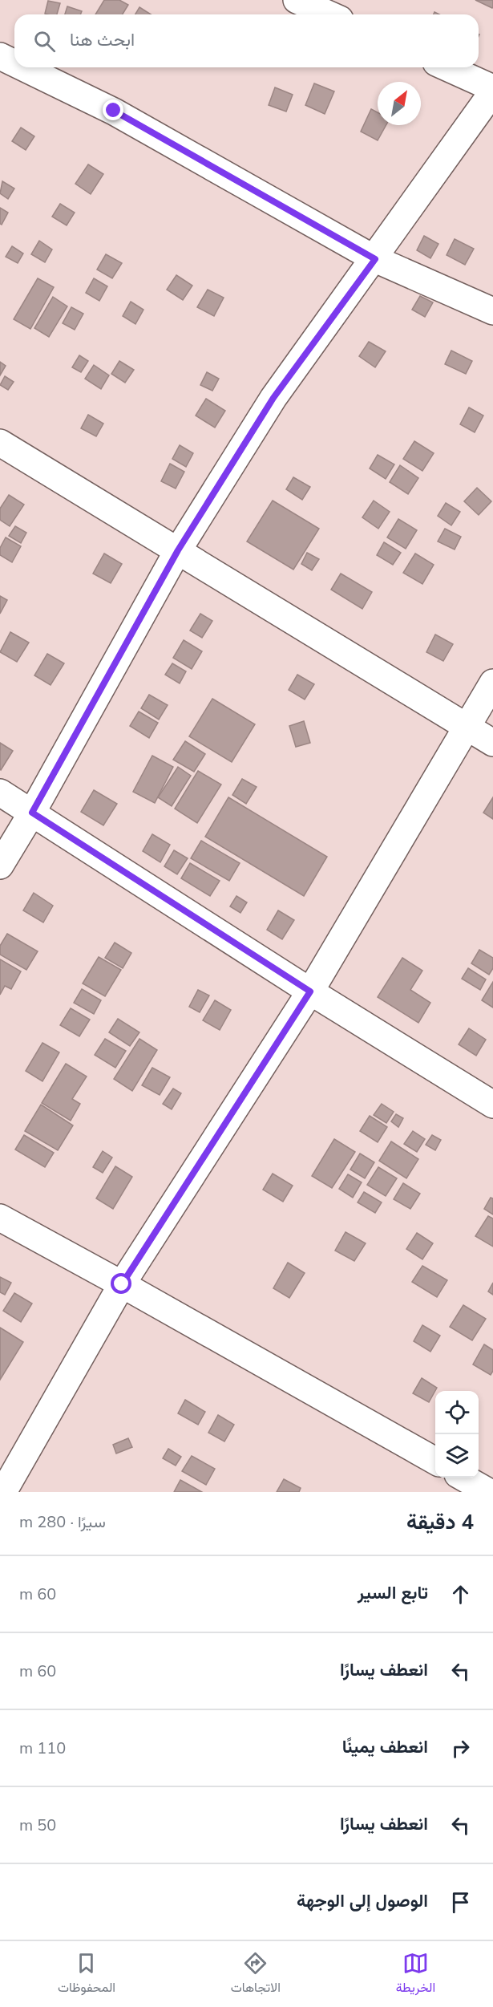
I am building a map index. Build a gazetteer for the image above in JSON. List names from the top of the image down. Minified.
{"north":"top right","page":{"search":"ابحث هنا","heading":["4 دقيقة","سيرًا · 280 m"],"list":[["تابع السير","60 m"],["انعطف يسارًا","60 m"],["انعطف يمينًا","110 m"],["انعطف يسارًا","50 m"],"الوصول إلى الوجهة"],"nav":["الخريطة","الاتجاهات","المحفوظات"]}}
